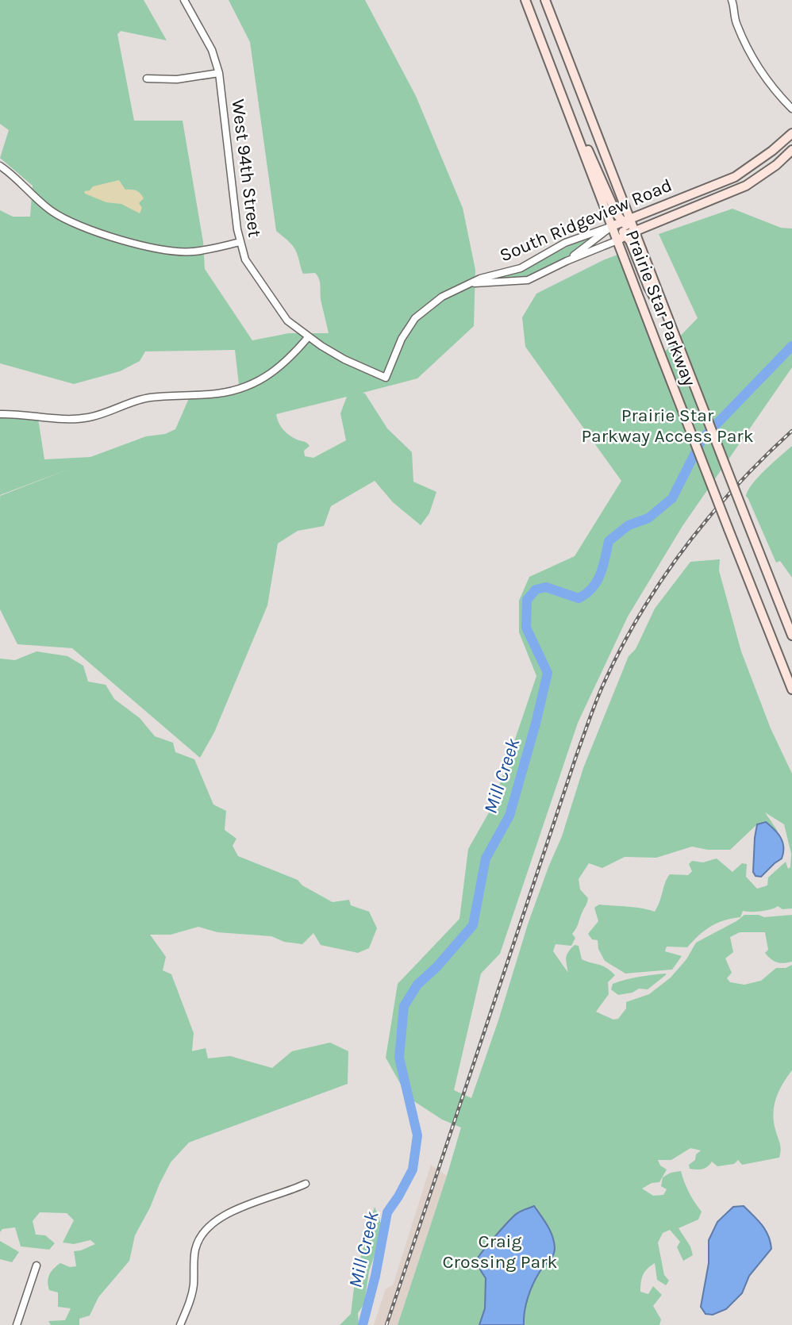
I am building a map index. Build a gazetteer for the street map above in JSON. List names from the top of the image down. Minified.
{"streets":{"main road":["South Ridgeview Road","Prairie Star Parkway"],"street":["West 94th Street"]},"crossings":[["West 94th Street","South Ridgeview Road"],["South Ridgeview Road","Prairie Star Parkway"]],"water":["Mill Creek"],"parks":["Prairie Star Parkway Access Park","Craig Crossing Park"]}
